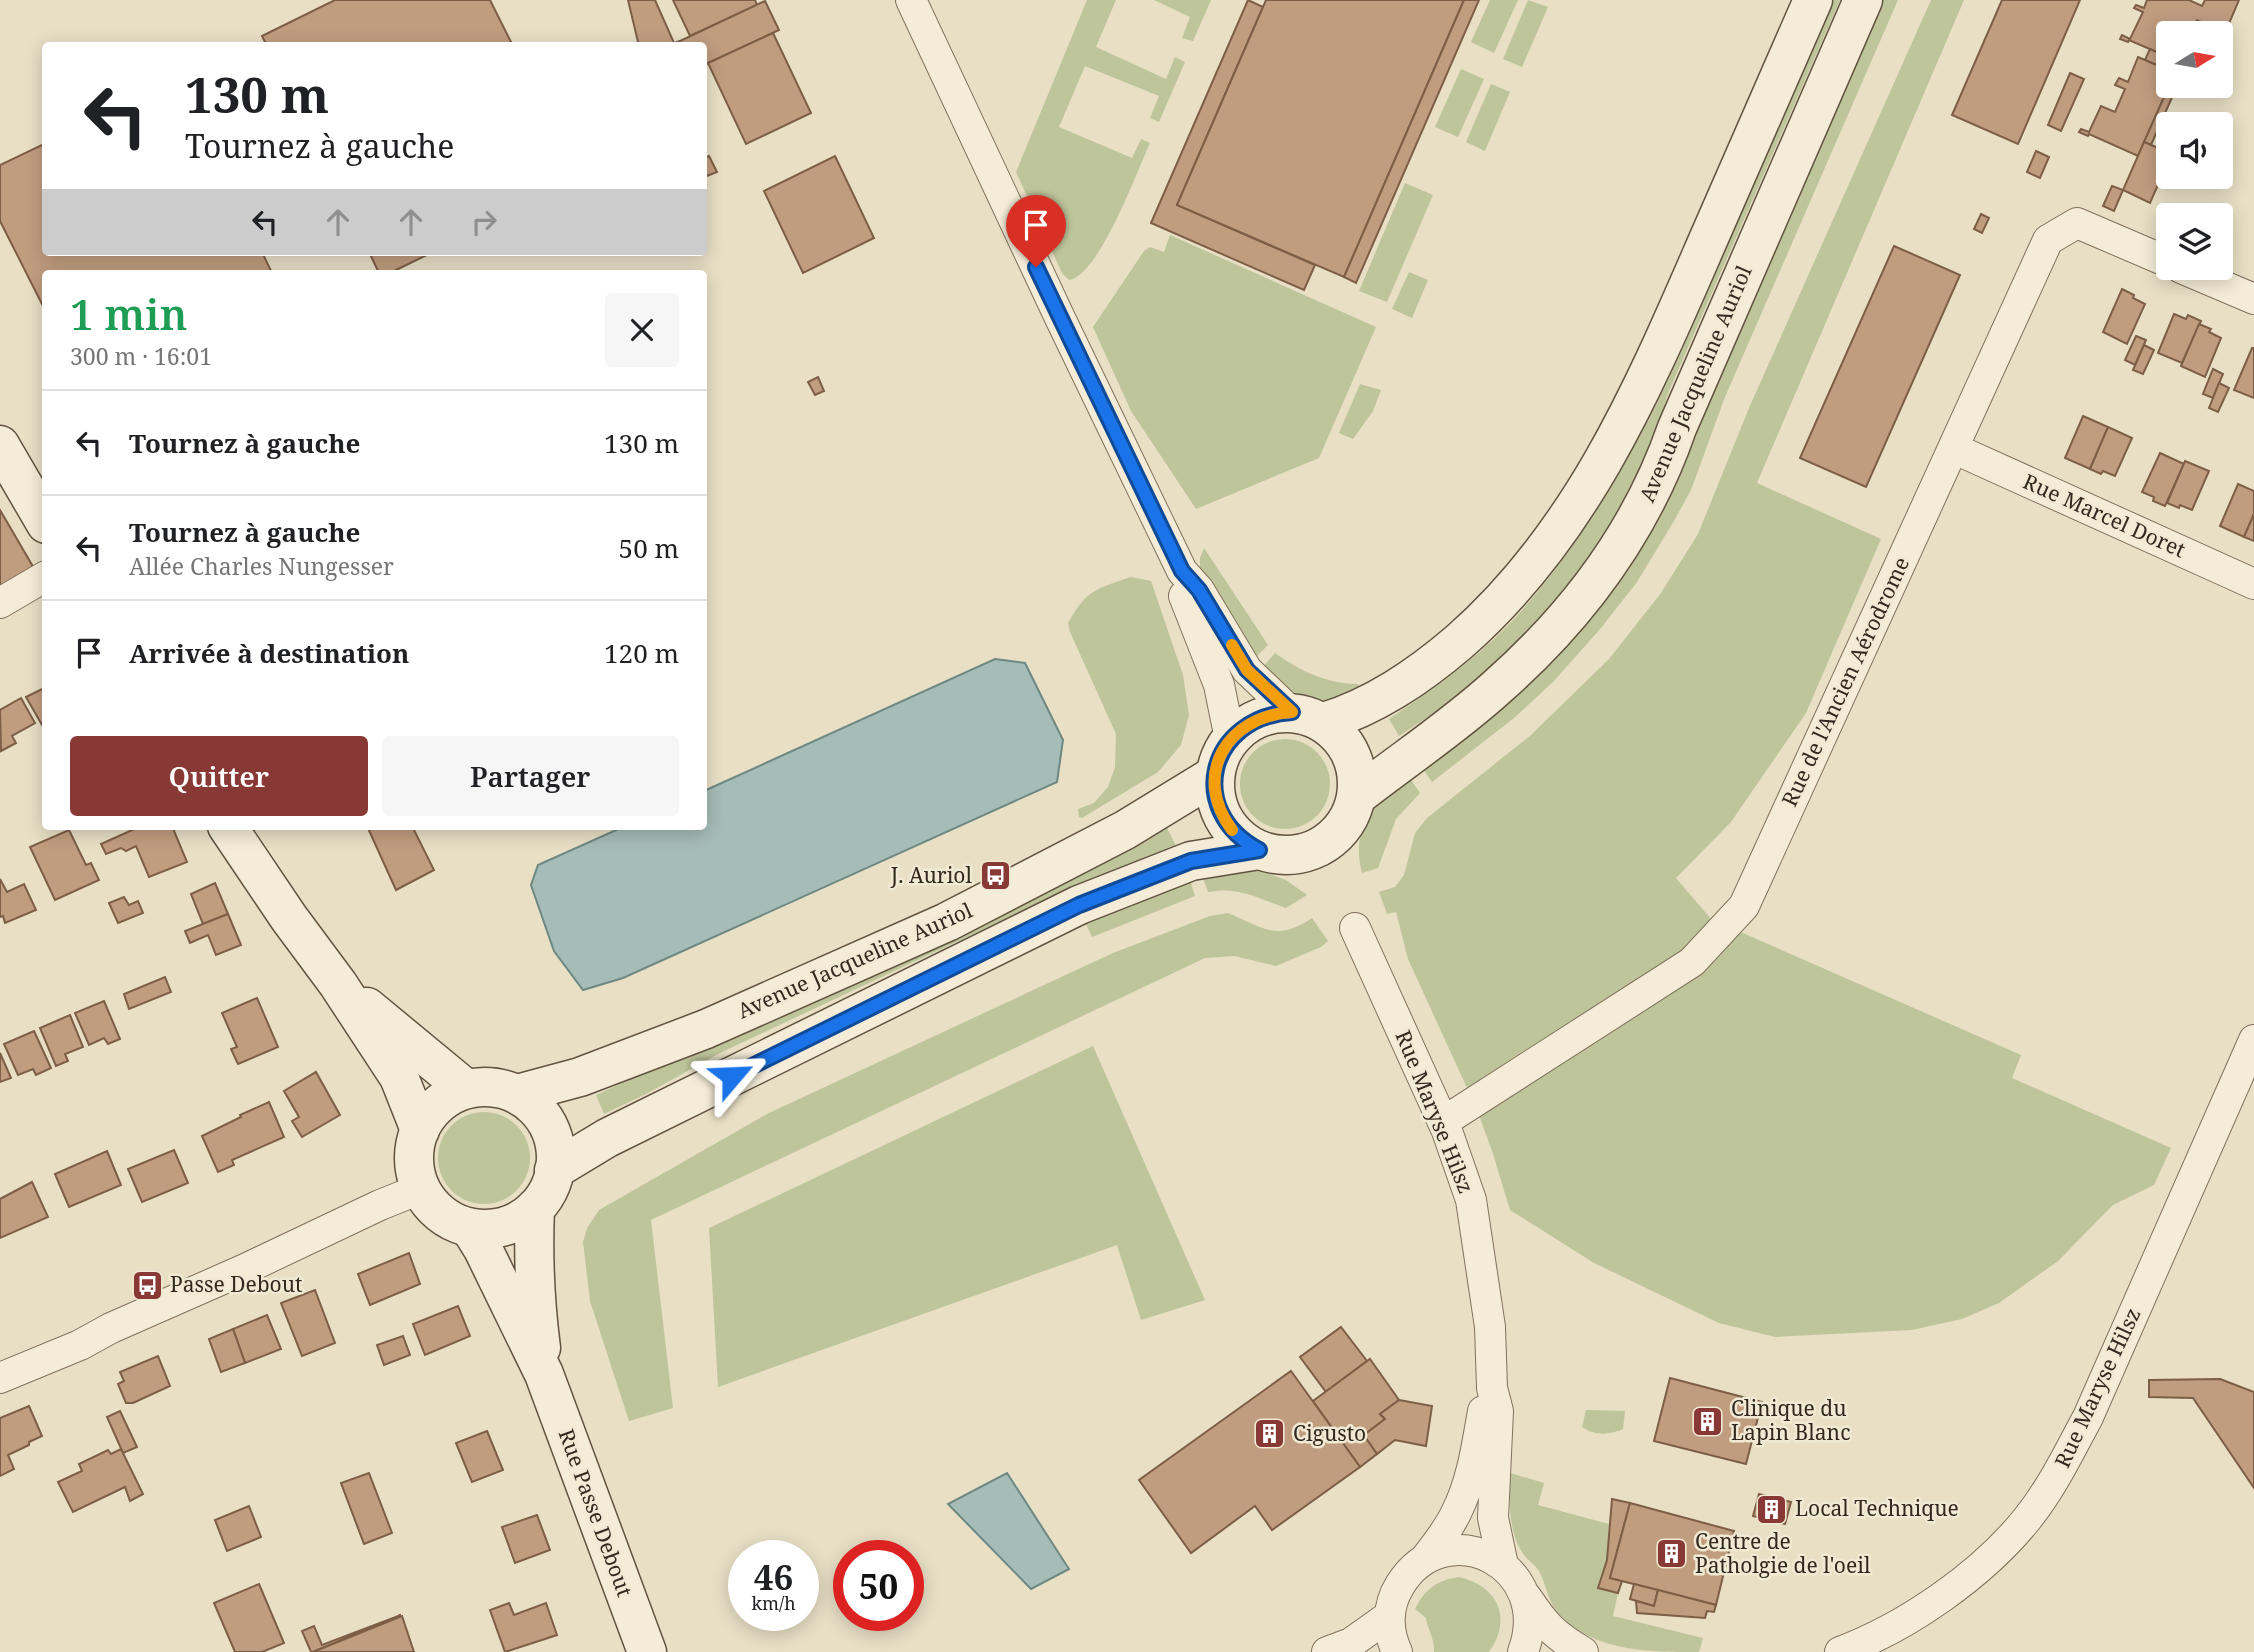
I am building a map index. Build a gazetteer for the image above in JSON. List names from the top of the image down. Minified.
{"streets":{"main road":["Avenue Jacqueline Auriol","Rue Passe Debout"],"street":["Rue Marcel Doret","Rue de l'Ancien Aérodrome","Rue Maryse Hilsz"]},"crossings":[["Avenue Jacqueline Auriol","Rue Passe Debout"],["Rue Marcel Doret","Rue de l'Ancien Aérodrome"],["Rue de l'Ancien Aérodrome","Rue Maryse Hilsz"]],"places":{"bus stop":["J. Auriol","Passe Debout"],"building":["Clinique du Lapin Blanc","Cigusto","Local Technique","Centre de Patholgie de l'oeil"]},"north":"right","page":{"turn":["130 m","Tournez à gauche"],"heading":["1 min","300 m · 16:01"],"list":[{"name":"Tournez à gauche","value":"130 m"},{"name":"Tournez à gauche","note":"Allée Charles Nungesser","value":"50 m"},{"name":"Arrivée à destination","value":"120 m"}],"buttons":["Quitter","Partager"],"speed":"46 km/h","limit":"50"}}
